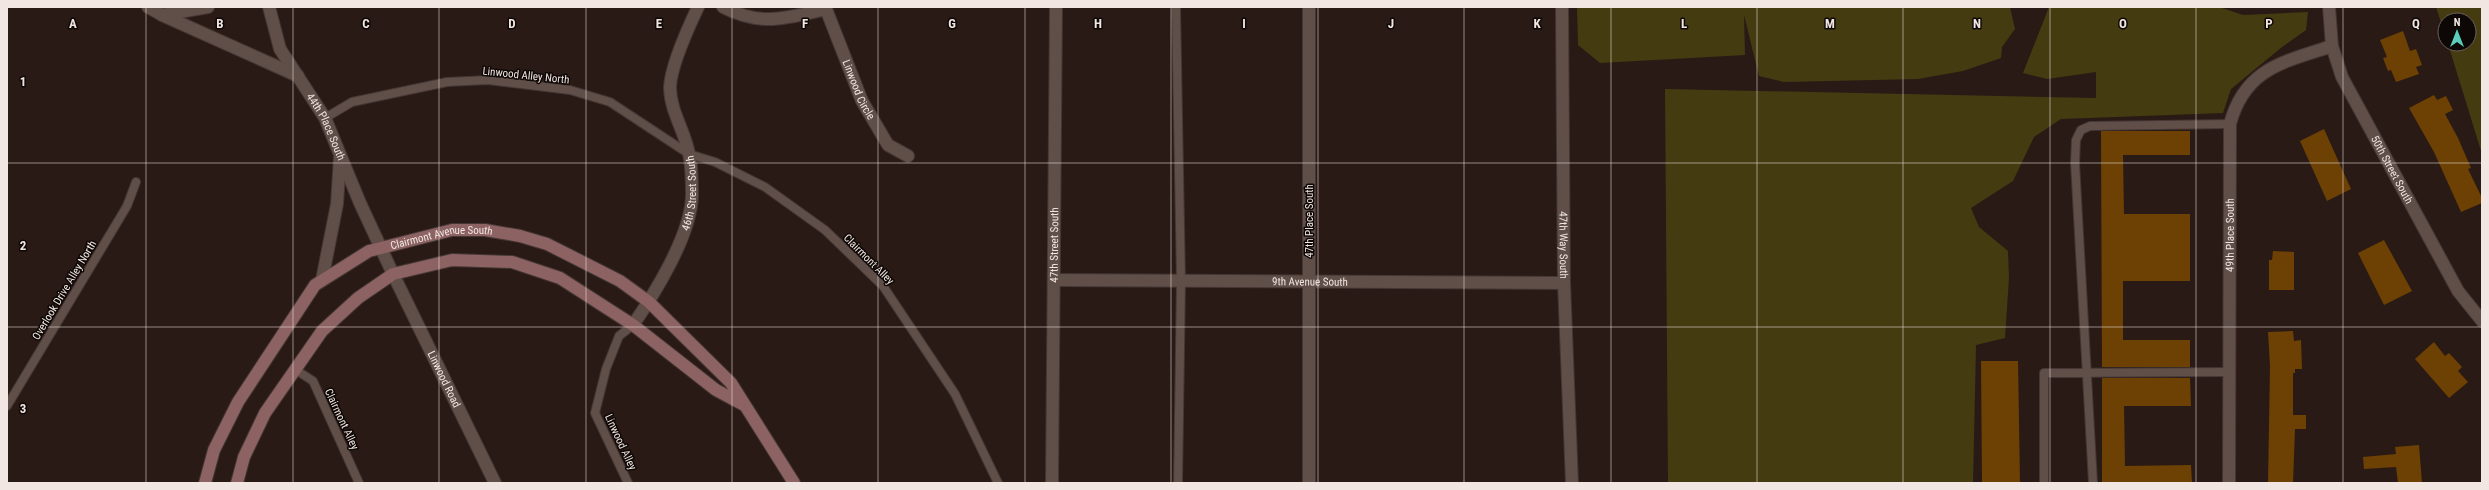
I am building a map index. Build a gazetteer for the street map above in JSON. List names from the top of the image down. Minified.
{"streets":{"street":["Linwood Circle","44th Place South","50th Street South","46th Street South","47th Place South","49th Place South","Clairmont Avenue South","47th Street South","47th Way South","9th Avenue South","Linwood Road"],"lane":["Linwood Alley North","Clairmont Alley","Overlook Drive Alley North","Linwood Alley"]},"crossings":[["Linwood Alley North","44th Place South"],["Linwood Alley North","46th Street South"],["Linwood Alley North","Clairmont Alley"],["44th Place South","Clairmont Avenue South"],["44th Place South","Linwood Road"],["50th Street South","49th Place South"],["46th Street South","Clairmont Avenue South"],["46th Street South","Clairmont Alley"],["46th Street South","Linwood Alley"],["47th Place South","9th Avenue South"],["Clairmont Avenue South","Clairmont Alley"],["Clairmont Avenue South","Linwood Road"],["Clairmont Avenue South","Linwood Alley"],["47th Street South","9th Avenue South"],["47th Way South","9th Avenue South"]],"north":"top","grid":{"columns":["A","B","C","D","E","F","G","H","I","J","K","L","M","N","O","P","Q"],"rows":["1","2","3"]}}
